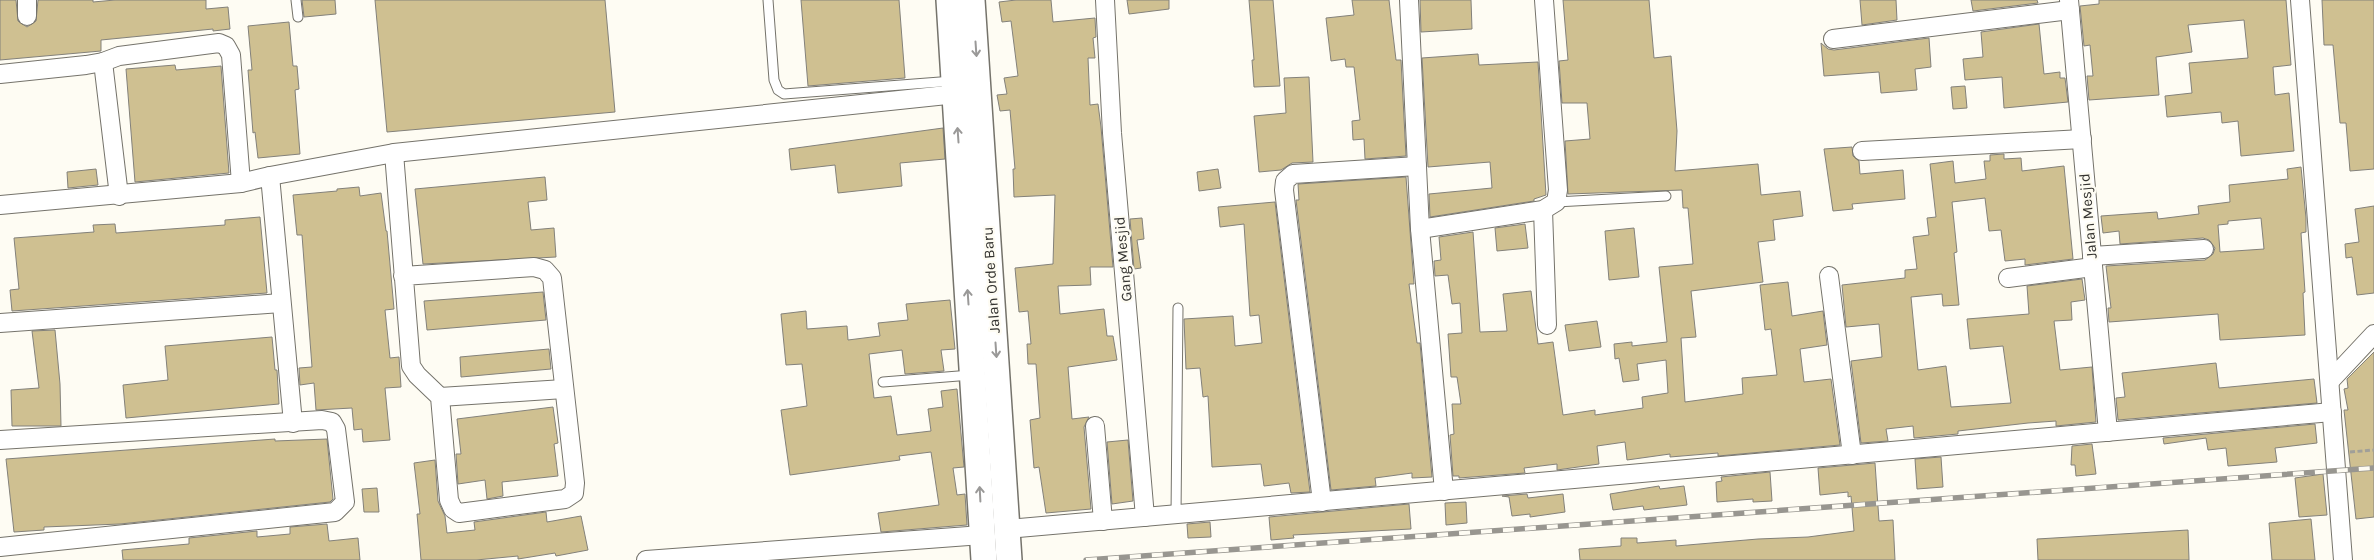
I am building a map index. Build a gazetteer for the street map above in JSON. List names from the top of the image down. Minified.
{"streets":{"main road":["Jalan Orde Baru"],"street":["Jalan Mesjid","Gang Mesjid"]}}
